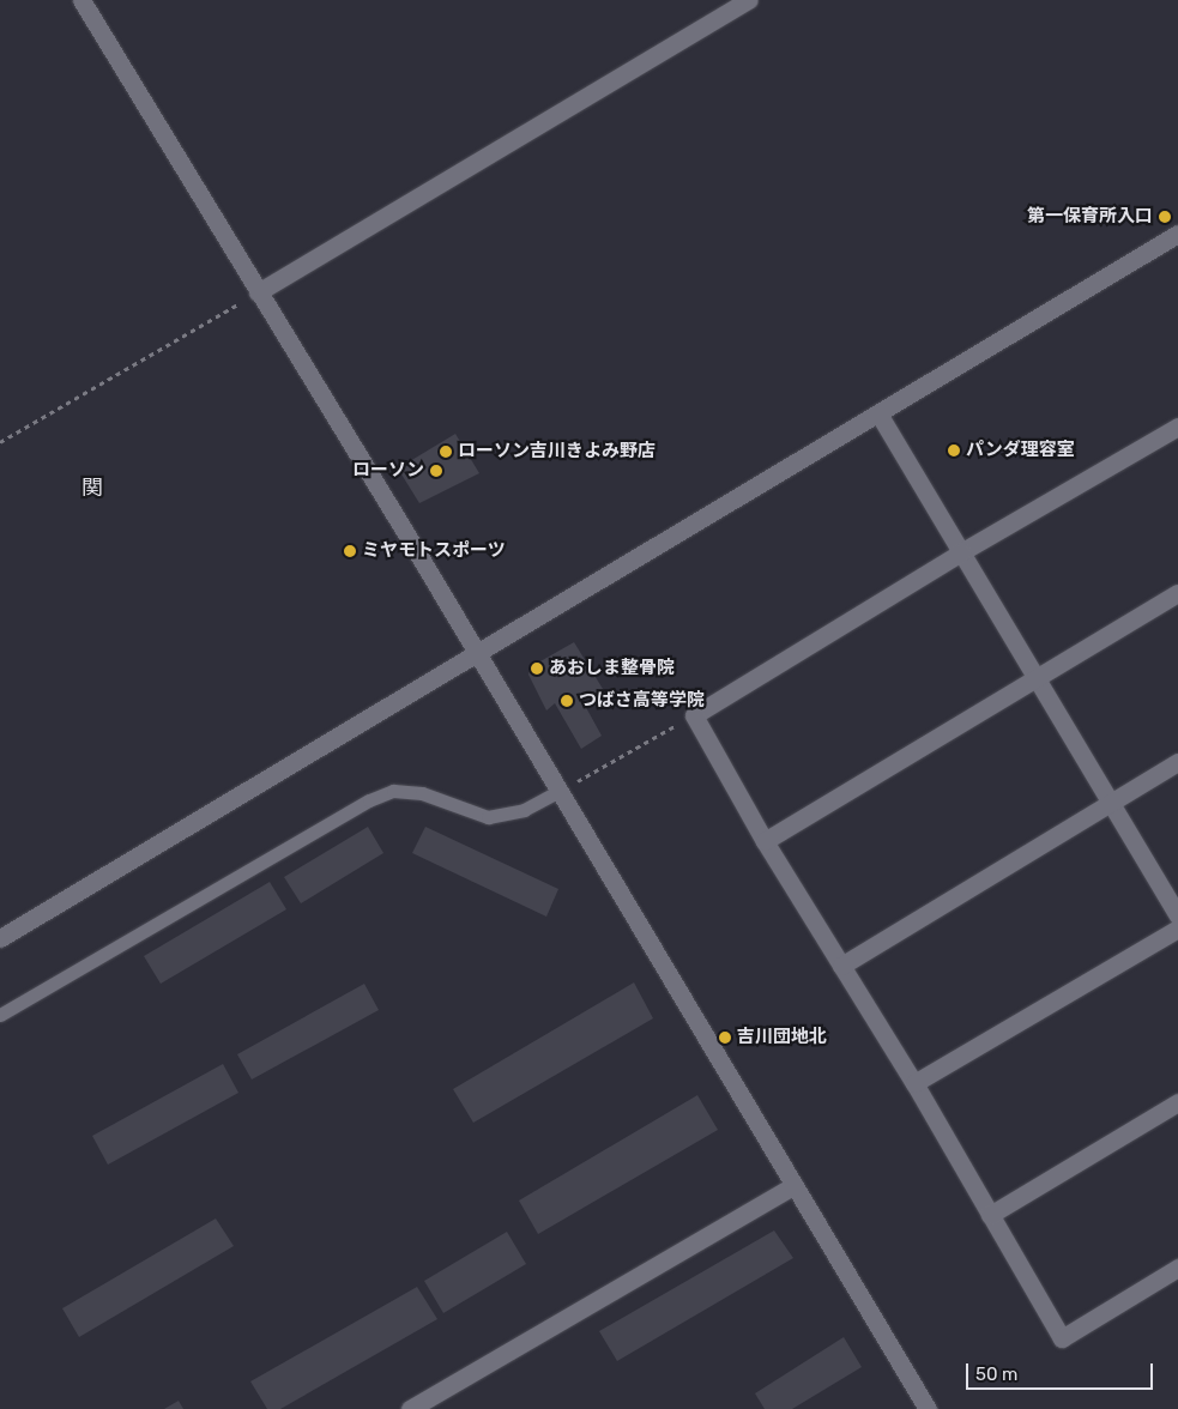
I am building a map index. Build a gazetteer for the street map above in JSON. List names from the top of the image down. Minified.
{"districts":["関"],"places":["第一保育所入口","パンダ理容室","ローソン吉川きよみ野店","ローソン","ミヤモトスポーツ","あおしま整骨院","つばさ高等学院","吉川団地北"],"scale_bar":"50 m"}
